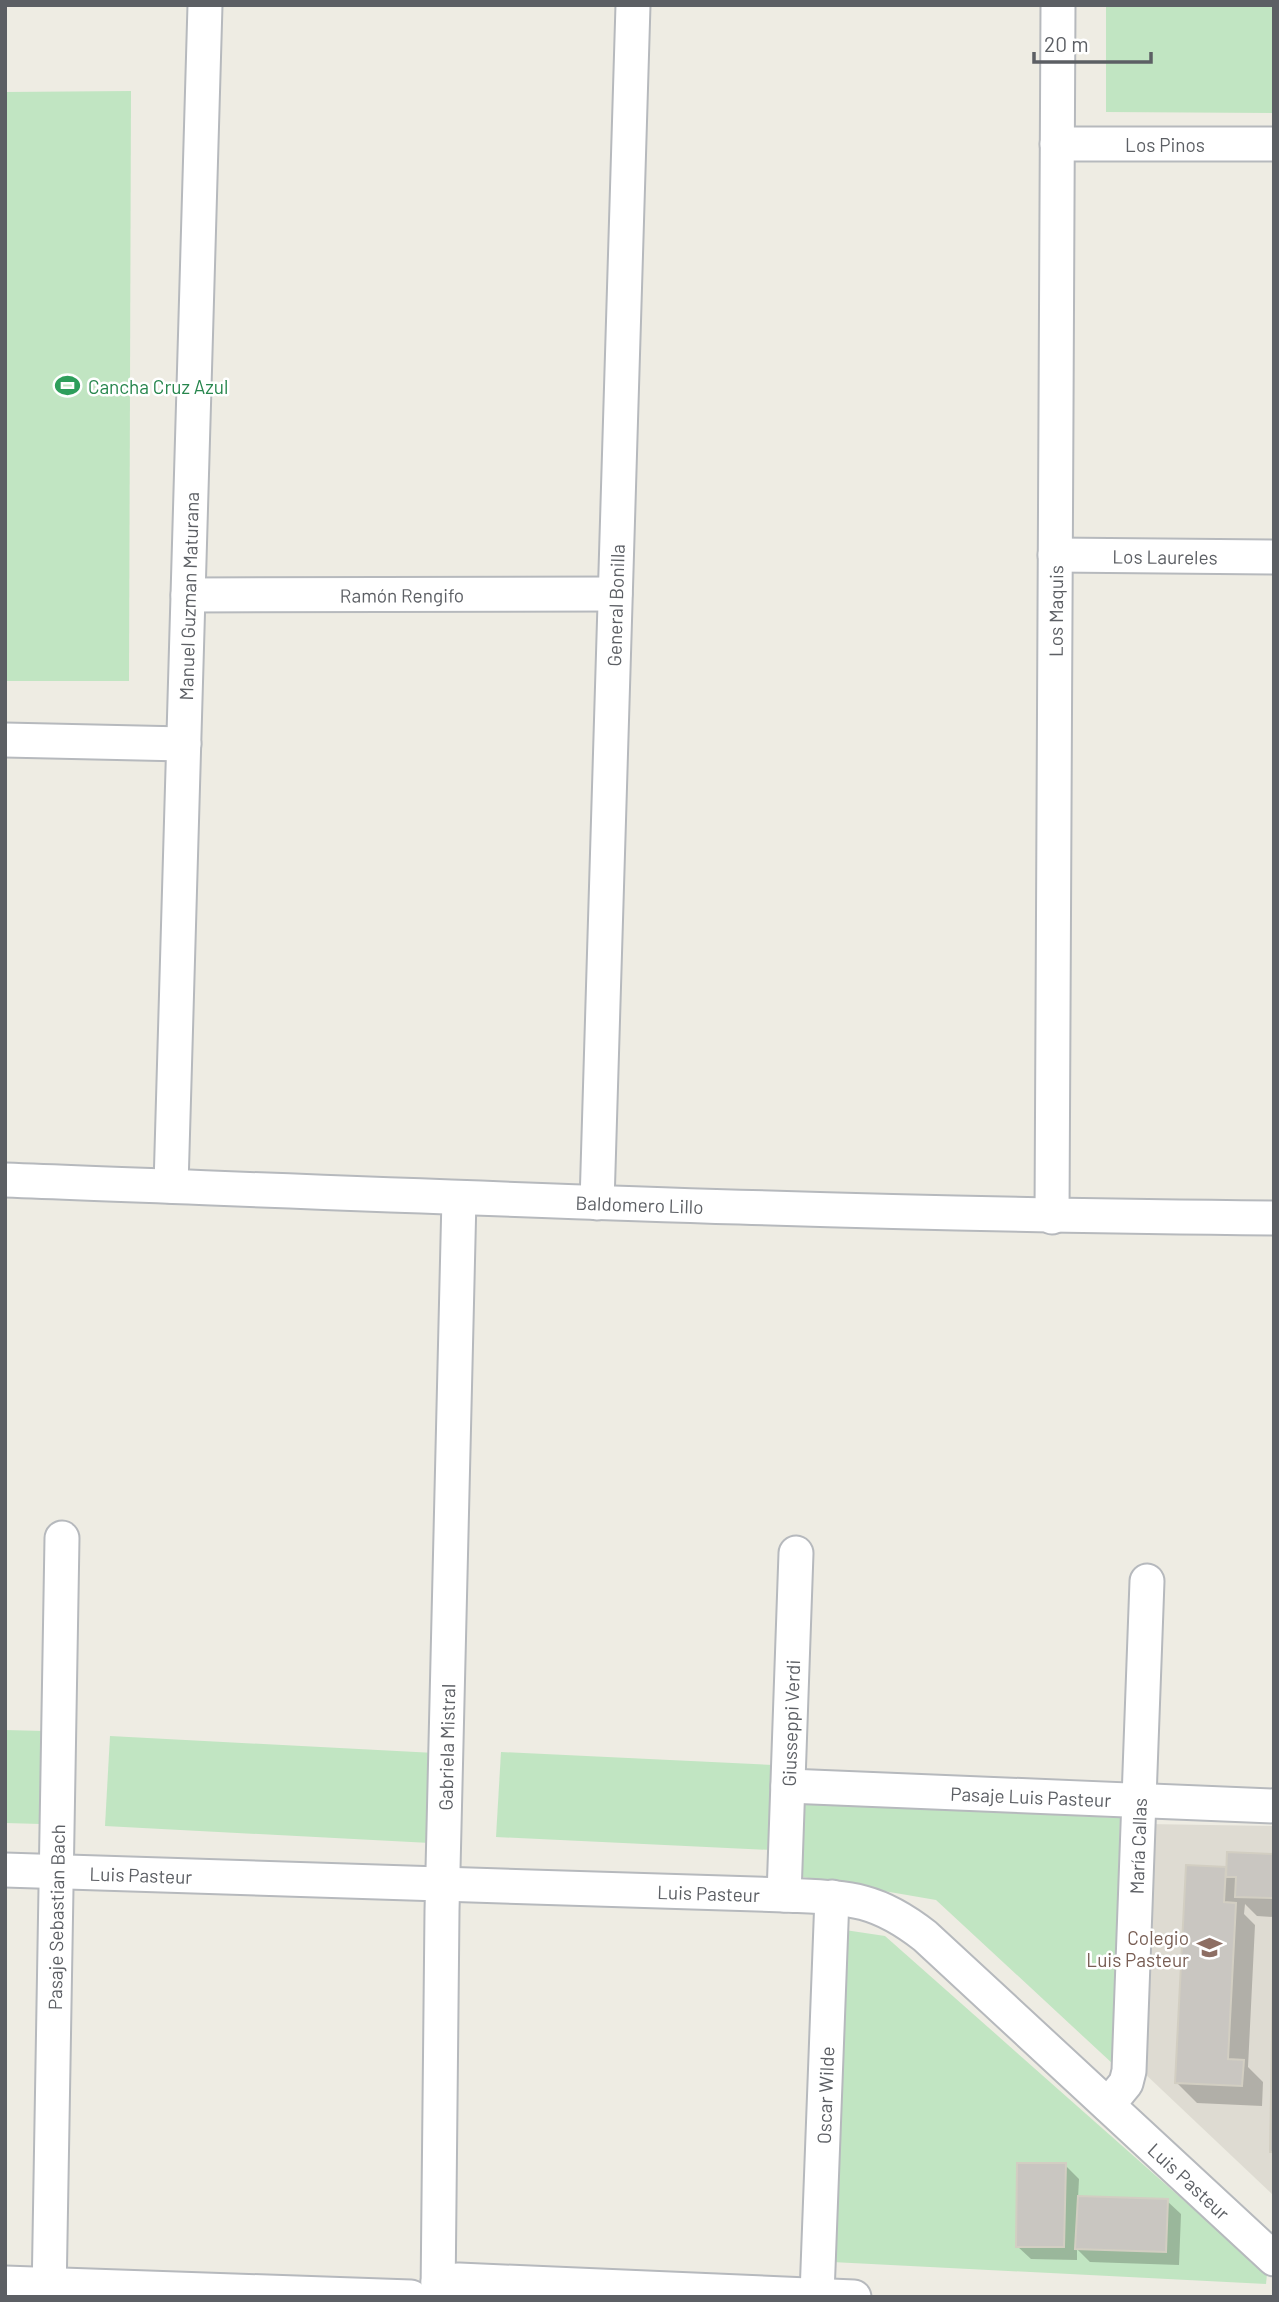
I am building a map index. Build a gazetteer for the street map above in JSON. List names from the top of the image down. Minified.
{"streets":{"street":["Los Pinos","Los Laureles","Ramón Rengifo","Manuel Guzman Maturana","General Bonilla","Los Maquis","Baldomero Lillo","Giusseppi Verdi","Gabriela Mistral","Pasaje Luis Pasteur","María Callas","Luis Pasteur","Pasaje Sebastian Bach","Oscar Wilde"]},"crossings":[["Los Pinos","Los Maquis"],["Los Laureles","Los Maquis"],["Ramón Rengifo","Manuel Guzman Maturana"],["Ramón Rengifo","General Bonilla"],["Manuel Guzman Maturana","Baldomero Lillo"],["General Bonilla","Baldomero Lillo"],["Los Maquis","Baldomero Lillo"],["Baldomero Lillo","Gabriela Mistral"],["Giusseppi Verdi","Pasaje Luis Pasteur"],["Giusseppi Verdi","Luis Pasteur"],["Gabriela Mistral","Luis Pasteur"],["Pasaje Luis Pasteur","María Callas"],["María Callas","Luis Pasteur"],["Luis Pasteur","Pasaje Sebastian Bach"],["Luis Pasteur","Oscar Wilde"]],"places":{"sports":["Cancha Cruz Azul"],"school or university":["Colegio Luis Pasteur"]},"scale_bar":"20 m"}
